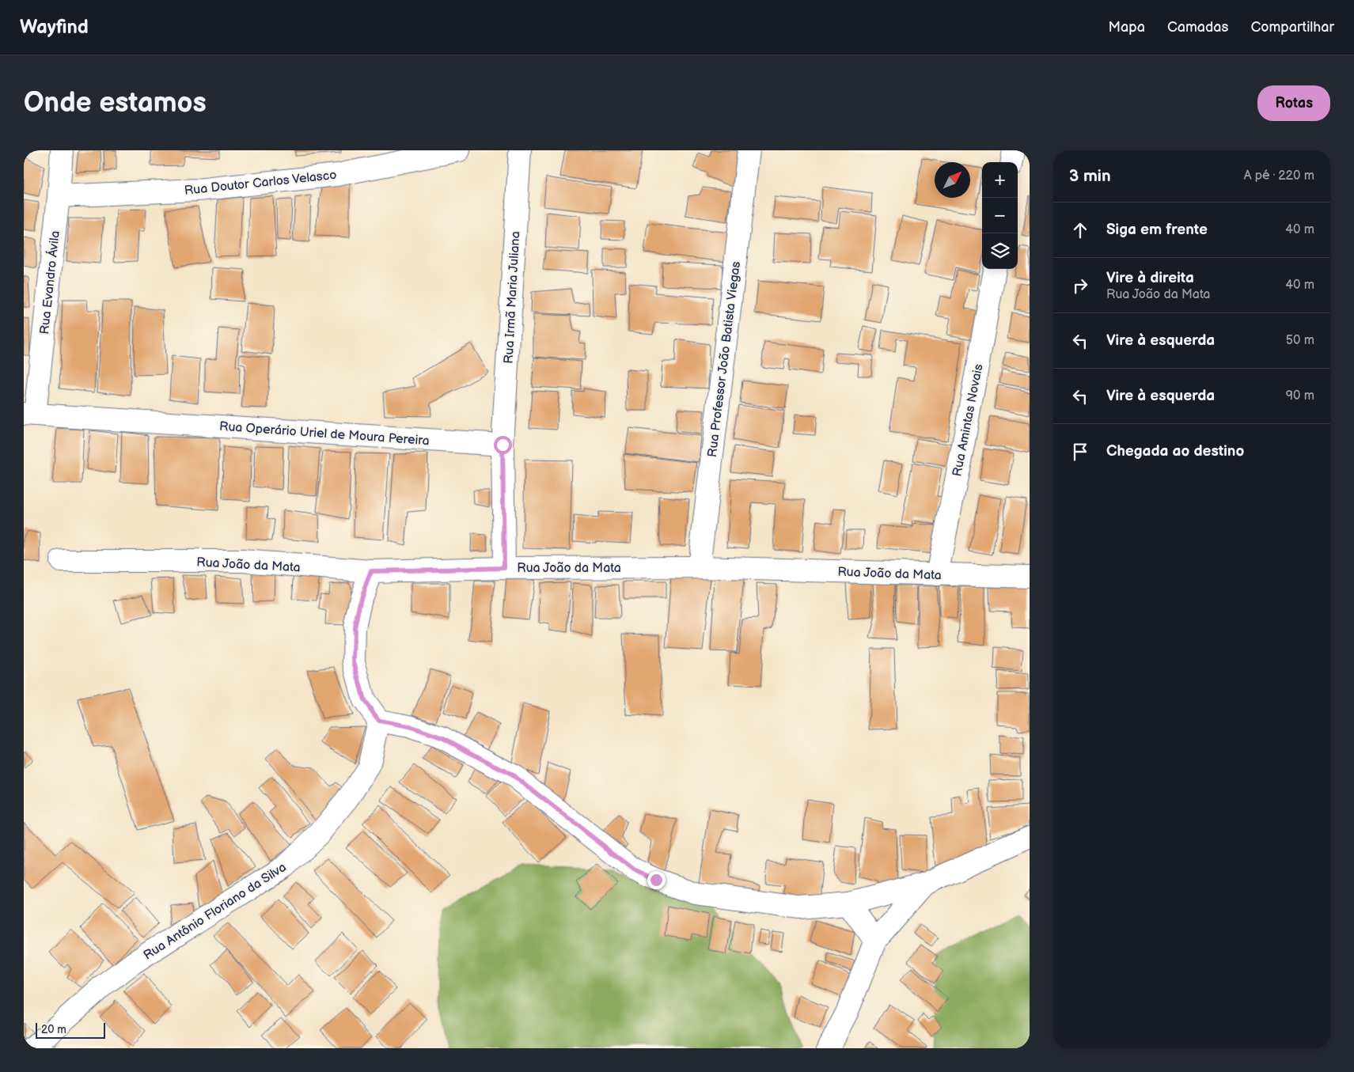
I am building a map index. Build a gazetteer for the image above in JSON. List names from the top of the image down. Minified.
{"streets":{"street":["Rua Doutor Carlos Velasco","Rua Evandro Ávila","Rua Irmã Maria Juliana","Rua Professor João Batista Viegas","Rua Amintas Novais","Rua Operário Uriel de Moura Pereira","Rua João da Mata","Rua Antônio Floriano da Silva"]},"crossings":[["Rua Doutor Carlos Velasco","Rua Evandro Ávila"],["Rua Evandro Ávila","Rua Operário Uriel de Moura Pereira"],["Rua Irmã Maria Juliana","Rua Operário Uriel de Moura Pereira"],["Rua Professor João Batista Viegas","Rua João da Mata"],["Rua Amintas Novais","Rua João da Mata"]],"scale_bar":"20 m","north":"top right","page":{"header":"Wayfind","nav":["Mapa","Camadas","Compartilhar"],"buttons":"Rotas","title":"Onde estamos","heading":["3 min","A pé · 220 m"],"map_buttons":["+","−"],"list":[["Siga em frente","40 m"],["Vire à direita","Rua João da Mata","40 m"],["Vire à esquerda","50 m"],["Vire à esquerda","90 m"],"Chegada ao destino"],"scale":"20 m"}}
